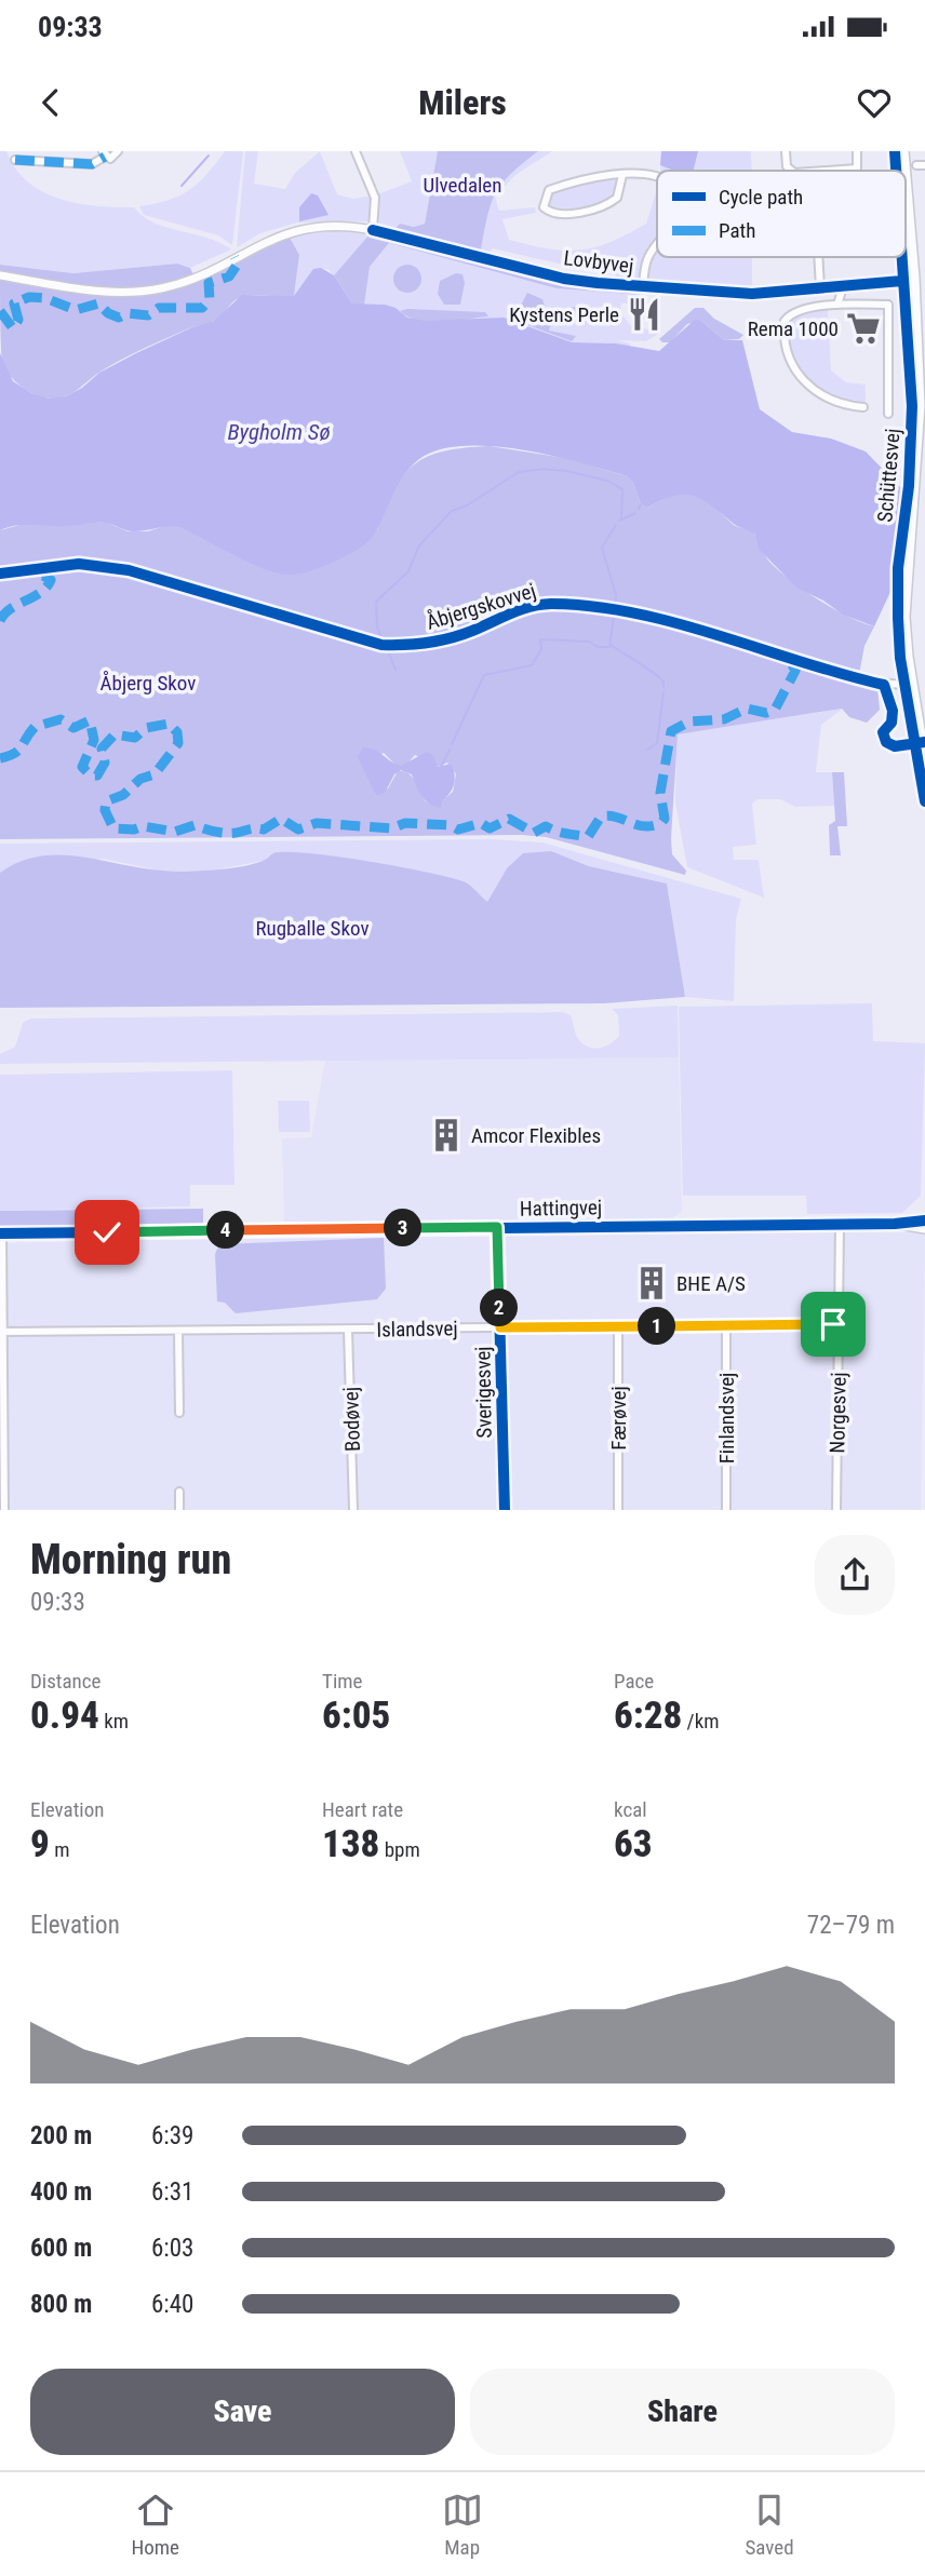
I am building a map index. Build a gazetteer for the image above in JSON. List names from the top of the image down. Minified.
{"streets":{"main road":["Schüttesvej"],"street":["Lovbyvej","Åbjergskovvej","Hattingvej","Islandsvej","Sverigesvej","Norgesvej","Færøvej","Finlandsvej","Bodøvej"]},"crossings":[["Lovbyvej","Schüttesvej"],["Schüttesvej","Åbjergskovvej"],["Hattingvej","Sverigesvej"],["Hattingvej","Norgesvej"],["Islandsvej","Sverigesvej"],["Islandsvej","Norgesvej"],["Islandsvej","Færøvej"],["Islandsvej","Finlandsvej"],["Islandsvej","Bodøvej"]],"water":["Bygholm Sø"],"parks":["Ulvedalen","Åbjerg Skov","Rugballe Skov"],"places":{"restaurant":["Kystens Perle"],"supermarket":["Rema 1000"],"building":["Amcor Flexibles","BHE A/S"]},"legend":["Cycle path","Path"],"page":{"status":"09:33","header":"Milers","pins":["3","4","2","1"],"heading":["Morning run","09:33"],"stats":[["Distance","0.94 km"],["Time","6:05"],["Pace","6:28 /km"],["Elevation","9 m"],["Heart rate","138 bpm"],["kcal","63"]],"chart":["Elevation","72–79 m"],"list":[{"name":"200 m","note":"6:39"},{"name":"400 m","note":"6:31"},{"name":"600 m","note":"6:03"},{"name":"800 m","note":"6:40"}],"buttons":["Save","Share"],"tabs":["Home","Map","Saved"]}}
